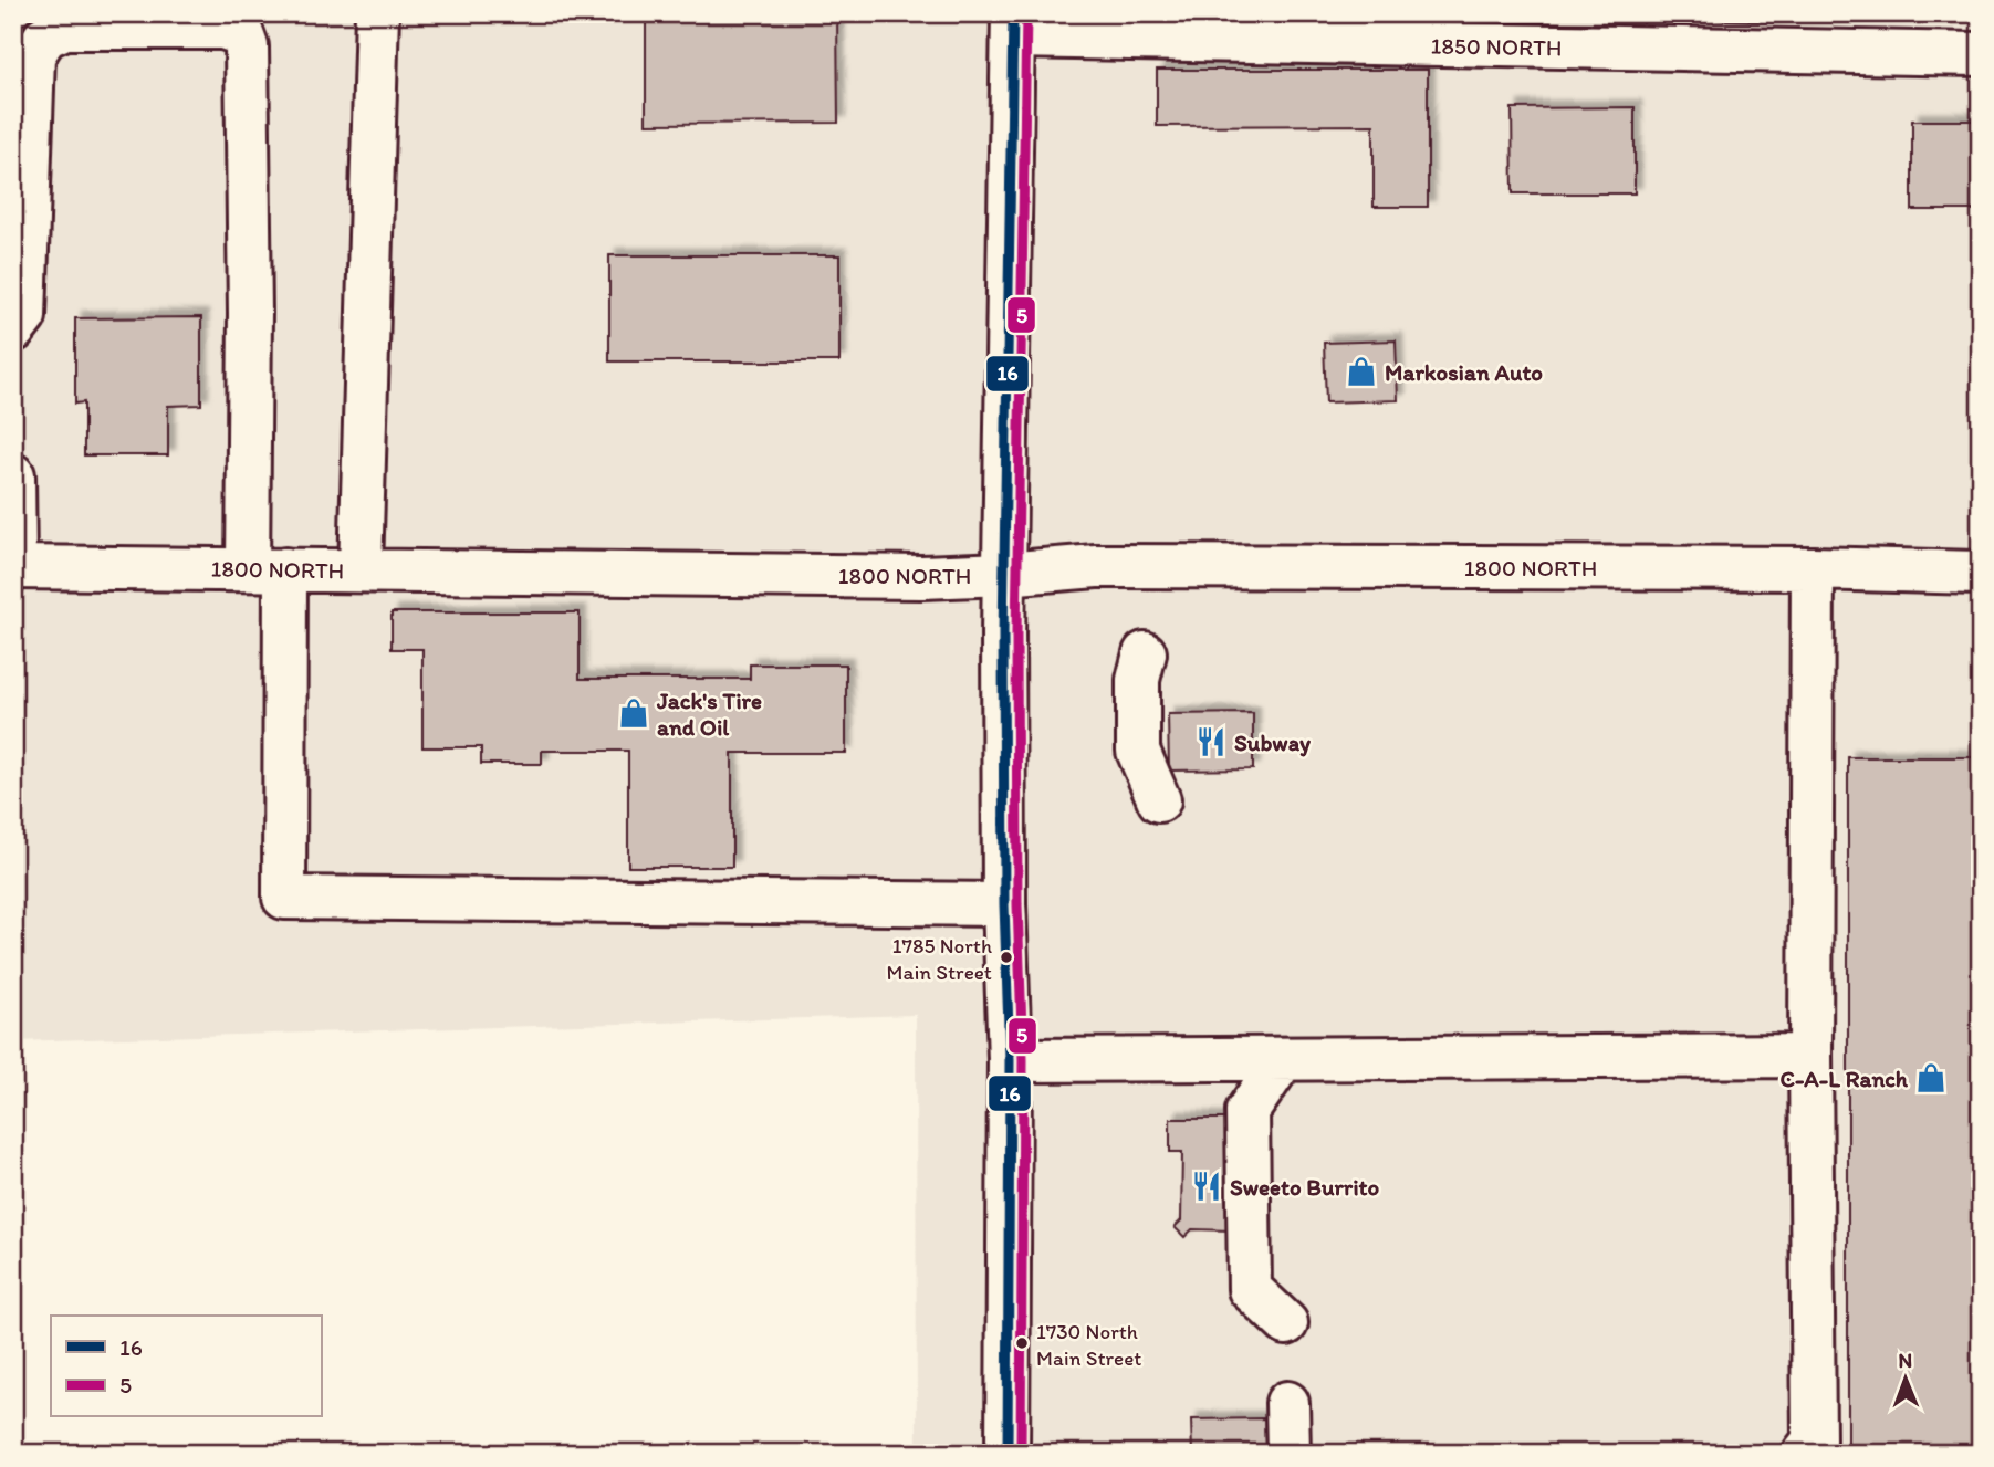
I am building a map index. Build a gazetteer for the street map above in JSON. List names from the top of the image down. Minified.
{"streets":{"street":["1850 NORTH","1800 NORTH"]},"places":{"shop":["Markosian Auto","Jack's Tire and Oil","C-A-L Ranch"],"restaurant":["Subway","Sweeto Burrito"],"other":["1785 North Main Street","1730 North Main Street"]},"lines":["transit line 16","transit line 5"],"legend":["16","5"],"north":"top"}
